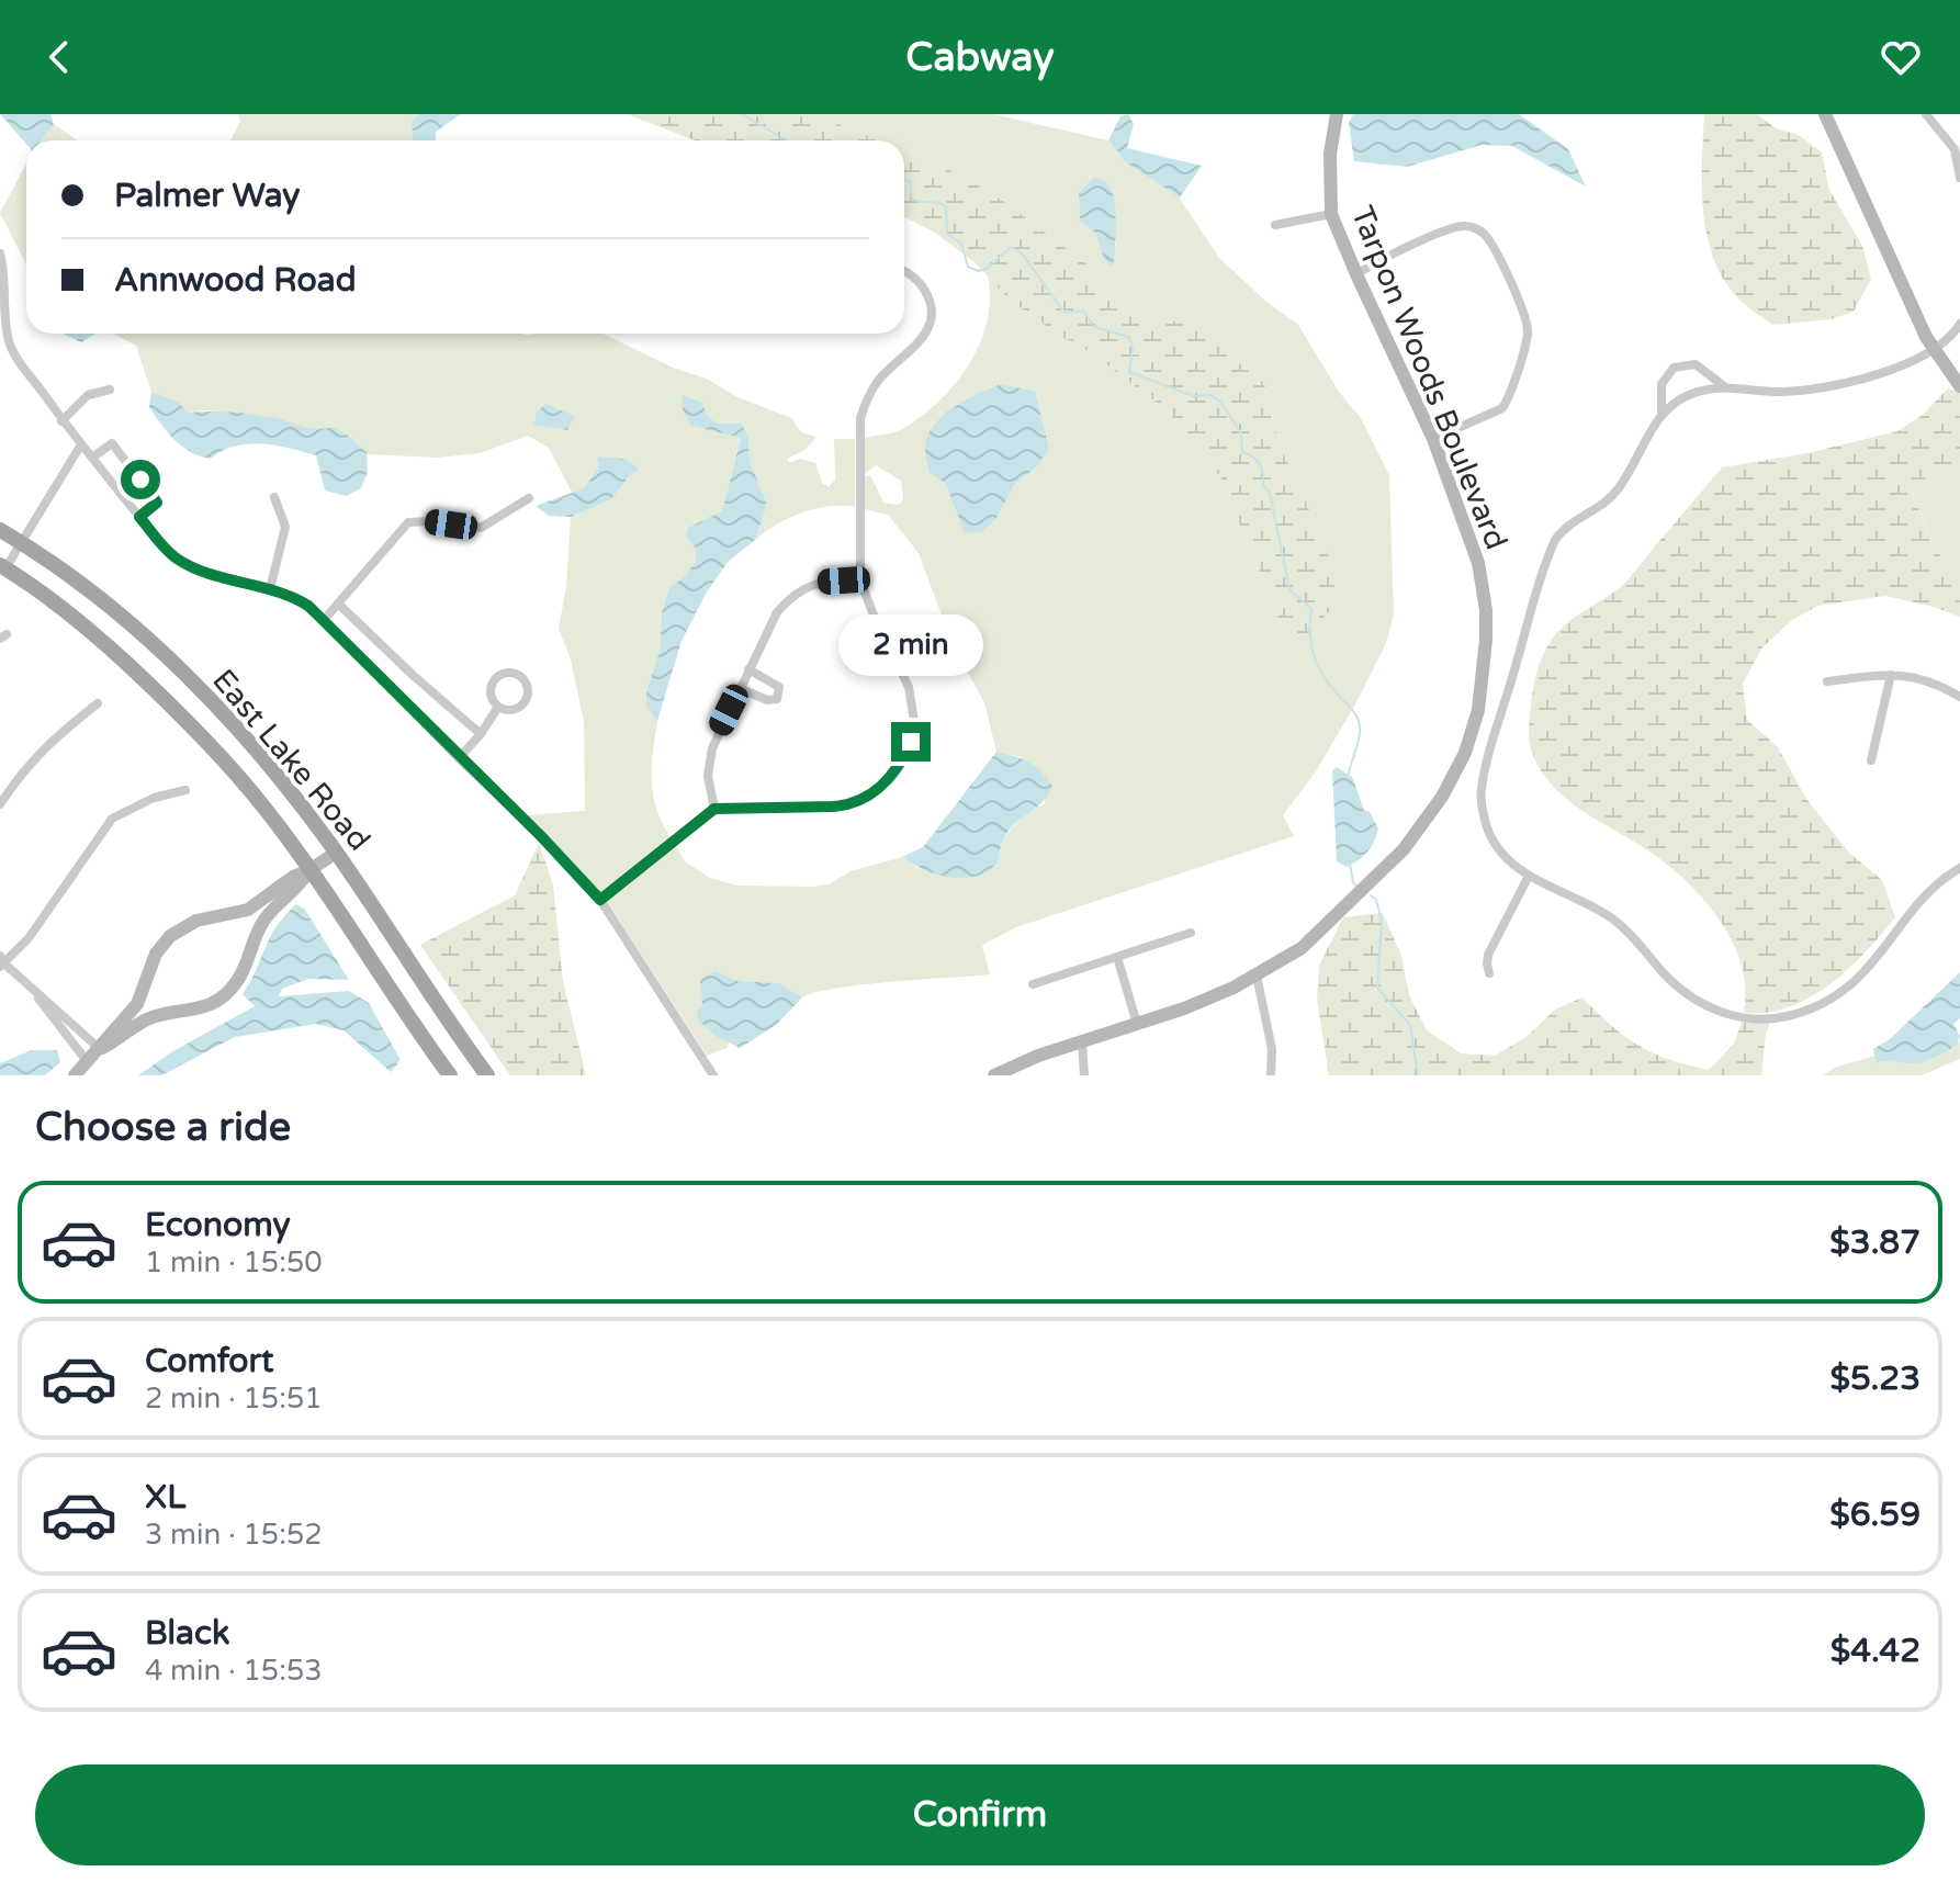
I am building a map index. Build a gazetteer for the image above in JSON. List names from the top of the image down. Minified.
{"streets":{"main road":["East Lake Road"],"street":["Tarpon Woods Boulevard"]},"page":{"header":"Cabway","banner":["Palmer Way","Annwood Road"],"bubble":"2 min","heading":"Choose a ride","list":[{"name":"Economy","note":"1 min · 15:50","value":"$3.87"},{"name":"Comfort","note":"2 min · 15:51","value":"$5.23"},{"name":"XL","note":"3 min · 15:52","value":"$6.59"},{"name":"Black","note":"4 min · 15:53","value":"$4.42"}],"buttons":"Confirm"}}
